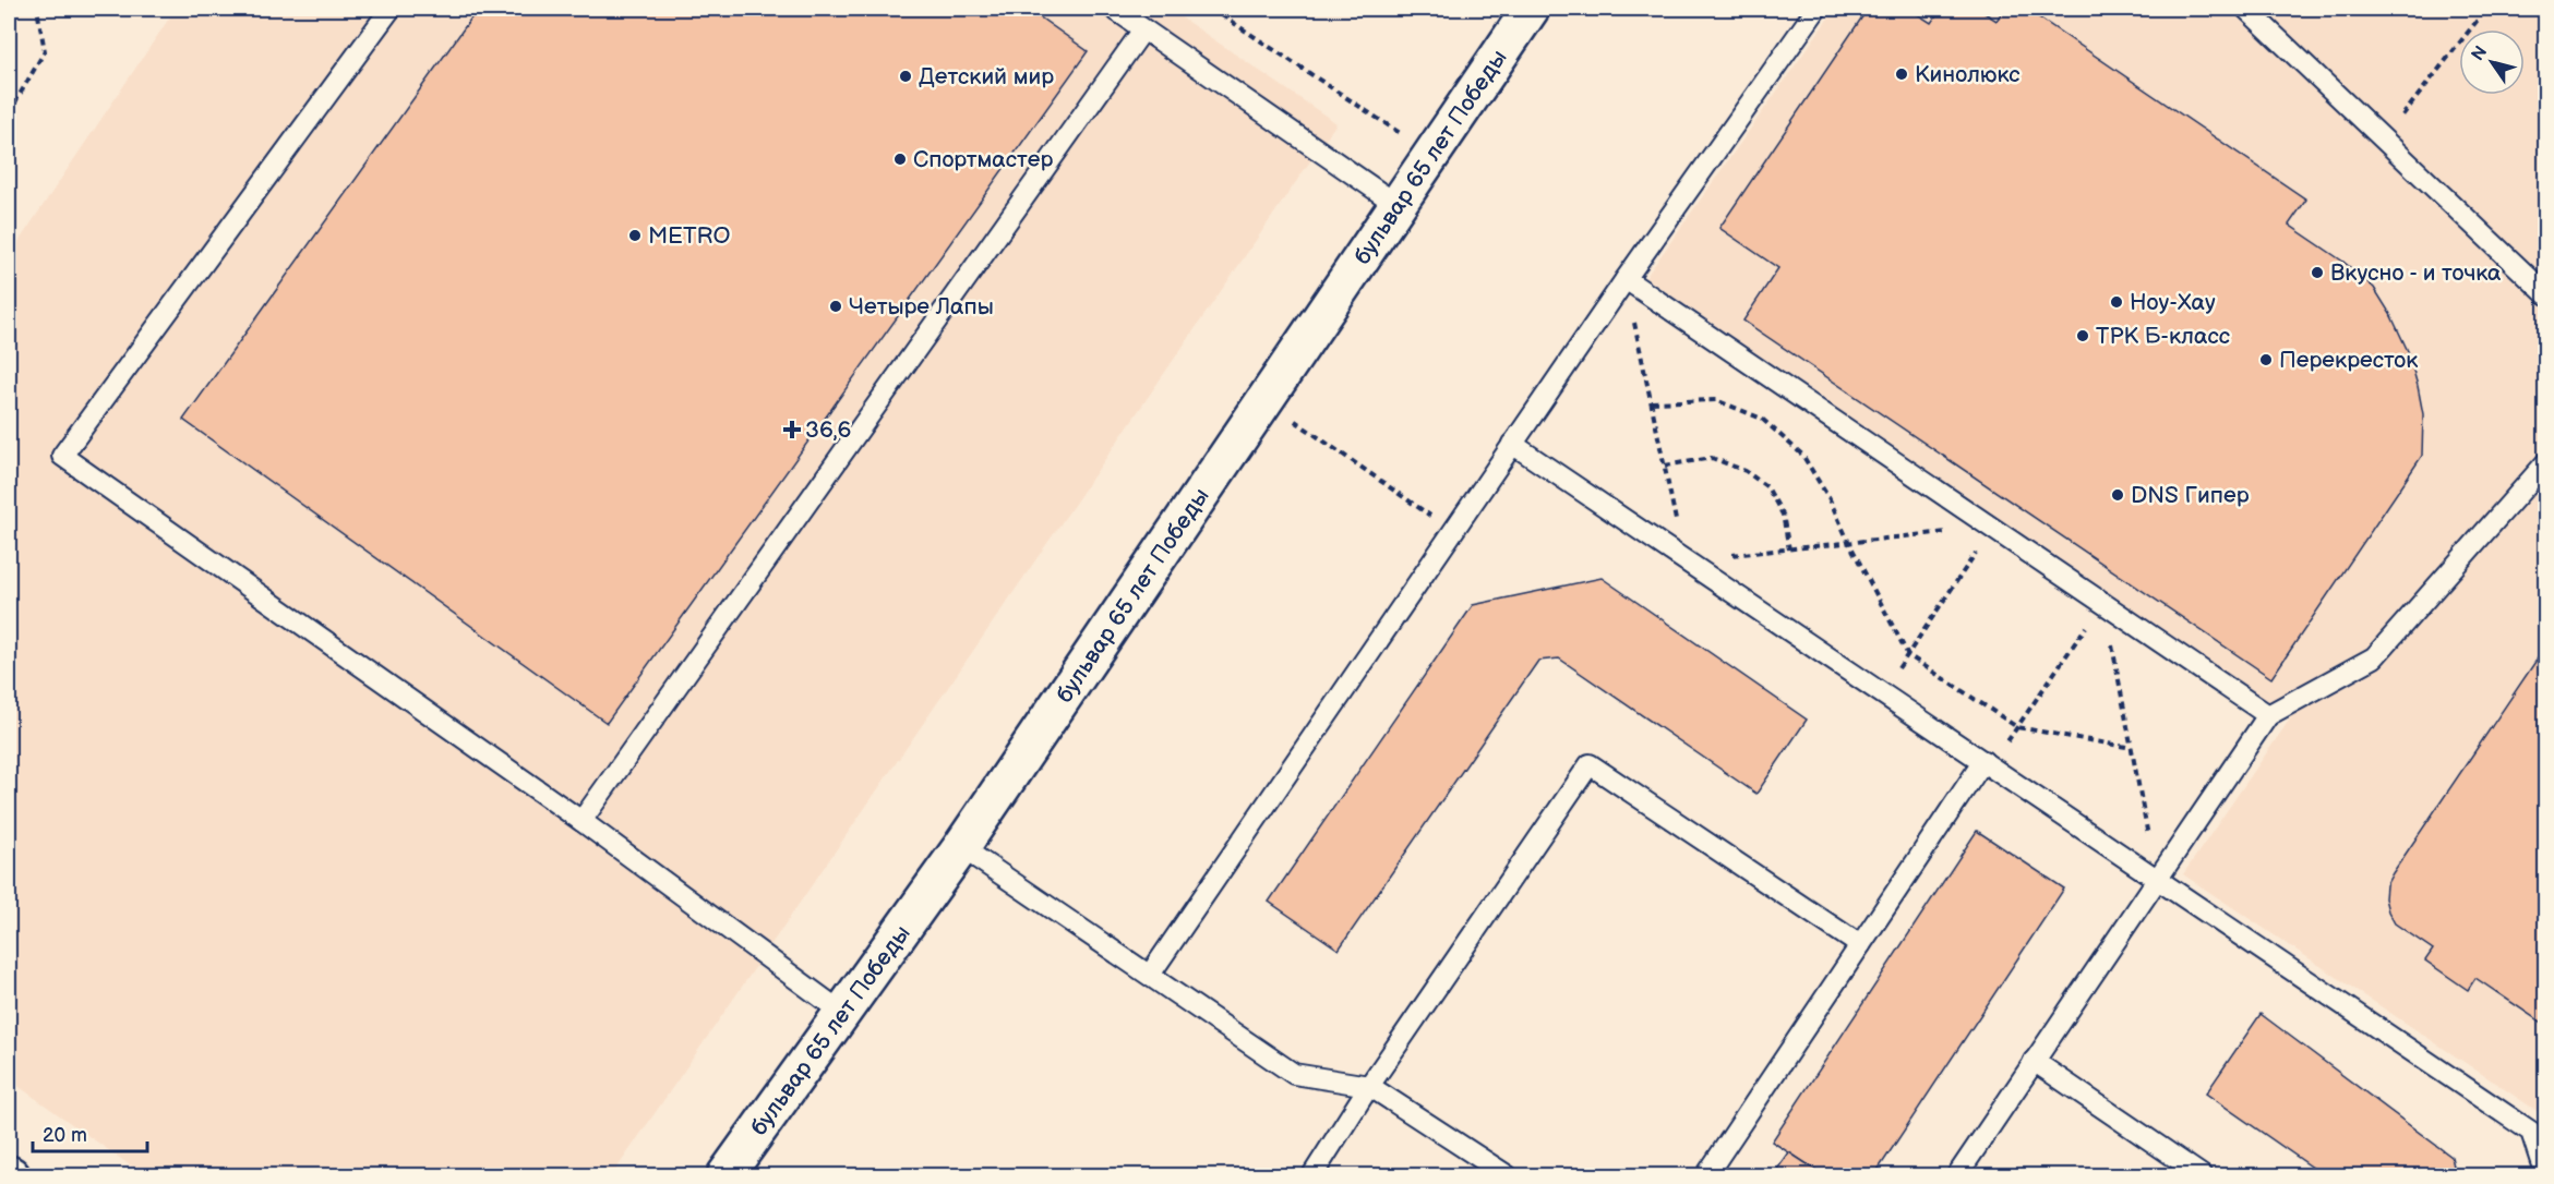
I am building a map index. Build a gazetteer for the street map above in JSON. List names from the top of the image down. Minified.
{"streets":{"street":["бульвар 65 лет Победы"]},"places":{"other":["Кинолюкс","Детский мир","Спортмастер","METRO","Вкусно - и точка","Ноу-Хау","Четыре Лапы","ТРК Б-класс","Перекресток","DNS Гипер"],"health":["36,6"]},"scale_bar":"20 m","north":"top left"}
